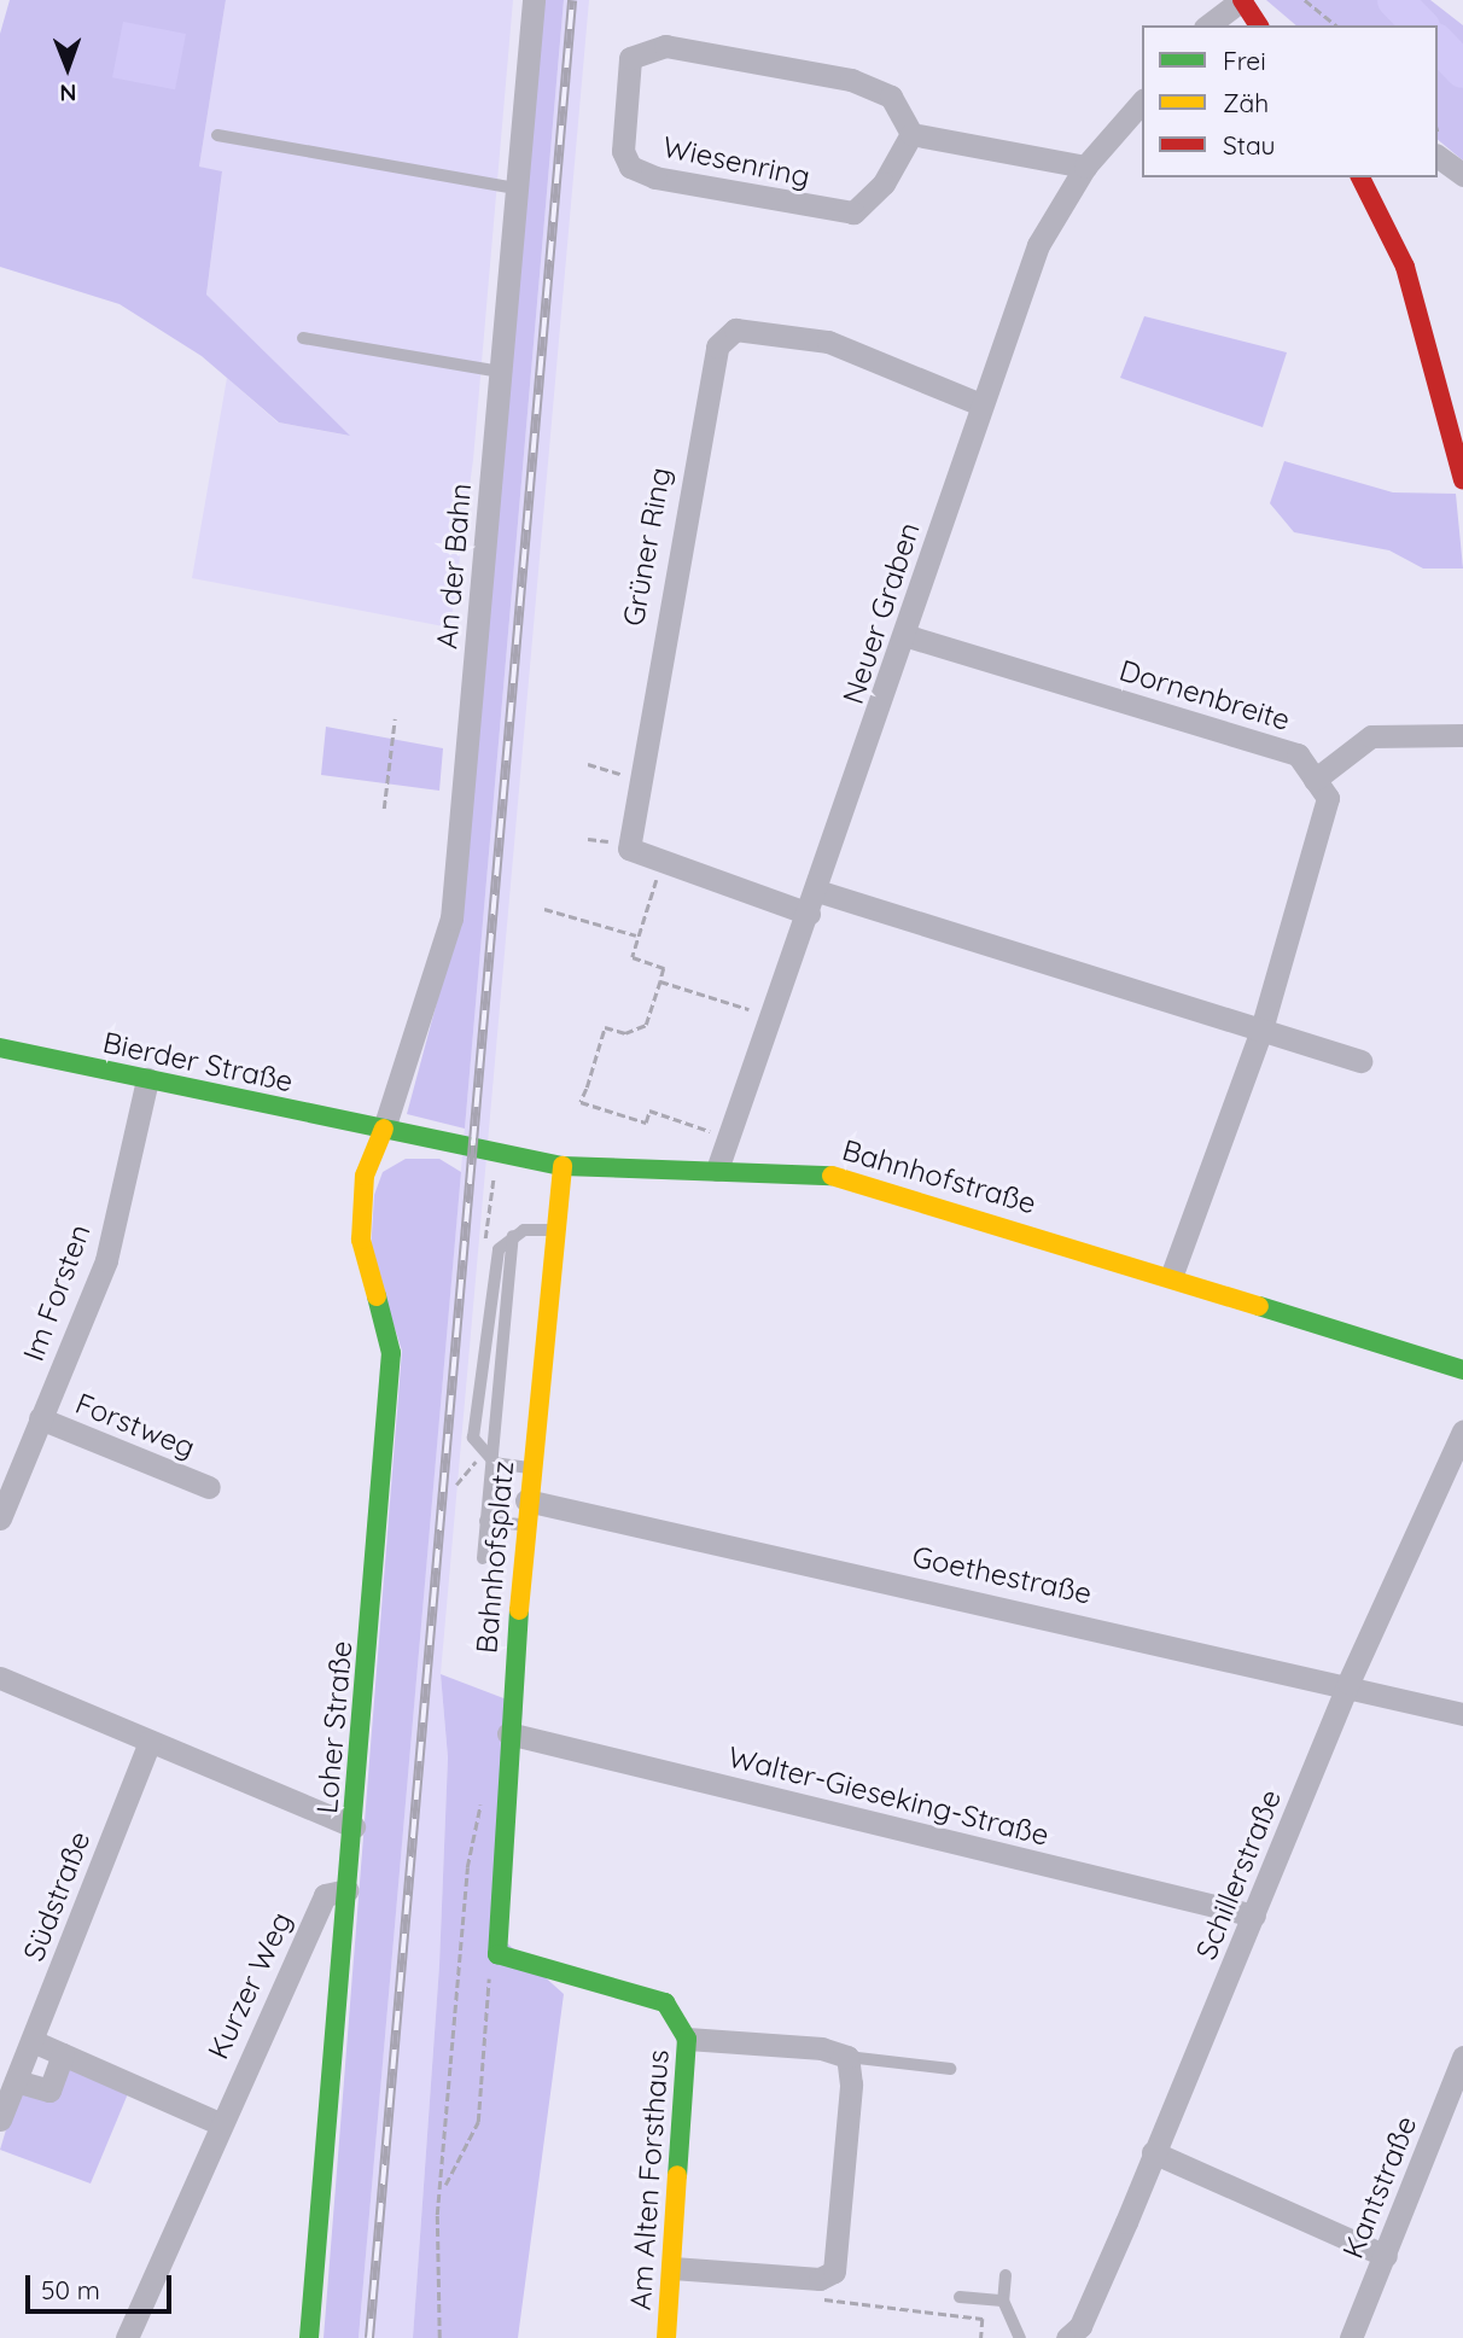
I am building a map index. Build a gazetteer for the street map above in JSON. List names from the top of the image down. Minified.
{"streets":{"street":["Wiesenring","Grüner Ring","An der Bahn","Neuer Graben","Dornenbreite","Bierder Straße","Bahnhofstraße","Im Forsten","Forstweg","Bahnhofsplatz","Goethestraße","Loher Straße","Walter-Gieseking-Straße","Schillerstraße","Südstraße","Kurzer Weg","Am Alten Forsthaus","Kantstraße"]},"crossings":[["Grüner Ring","Neuer Graben"],["An der Bahn","Bierder Straße"],["An der Bahn","Bahnhofstraße"],["An der Bahn","Loher Straße"],["Neuer Graben","Dornenbreite"],["Neuer Graben","Bahnhofstraße"],["Bierder Straße","Bahnhofstraße"],["Bierder Straße","Im Forsten"],["Bierder Straße","Loher Straße"],["Bahnhofstraße","Bahnhofsplatz"],["Bahnhofstraße","Loher Straße"],["Im Forsten","Forstweg"],["Bahnhofsplatz","Goethestraße"],["Bahnhofsplatz","Walter-Gieseking-Straße"],["Bahnhofsplatz","Am Alten Forsthaus"],["Goethestraße","Schillerstraße"],["Loher Straße","Kurzer Weg"],["Walter-Gieseking-Straße","Schillerstraße"]],"legend":["Frei","Zäh","Stau"],"scale_bar":"50 m","north":"bottom"}
